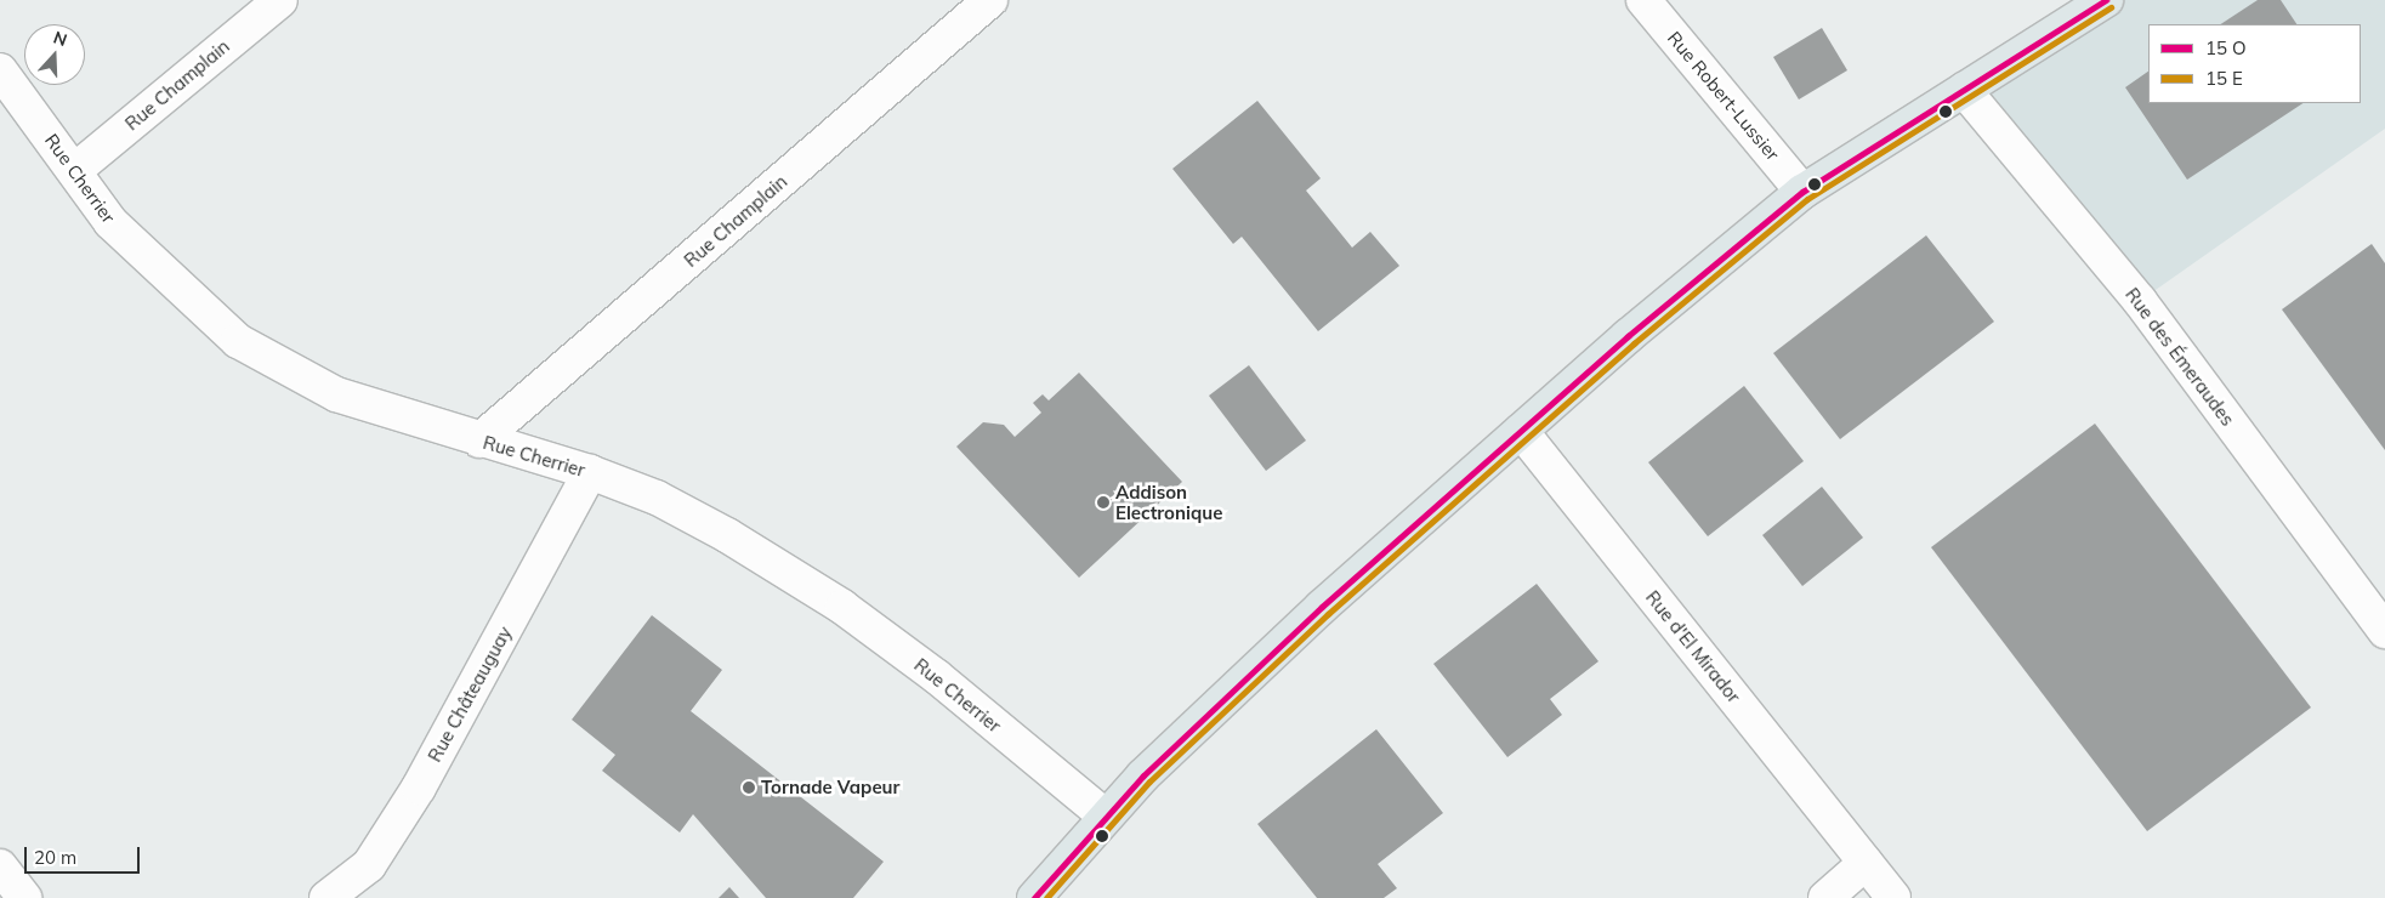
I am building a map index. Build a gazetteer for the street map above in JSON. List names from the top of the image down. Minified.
{"streets":{"street":["Rue Champlain","Rue Robert-Lussier","Rue Cherrier","Rue des Émeraudes","Rue d'El Mirador","Rue Châteauguay"]},"crossings":[["Rue Champlain","Rue Cherrier"],["Rue Cherrier","Rue Châteauguay"]],"places":["Addison Electronique","Tornade Vapeur"],"legend":["15 O","15 E"],"scale_bar":"20 m","north":"top"}
